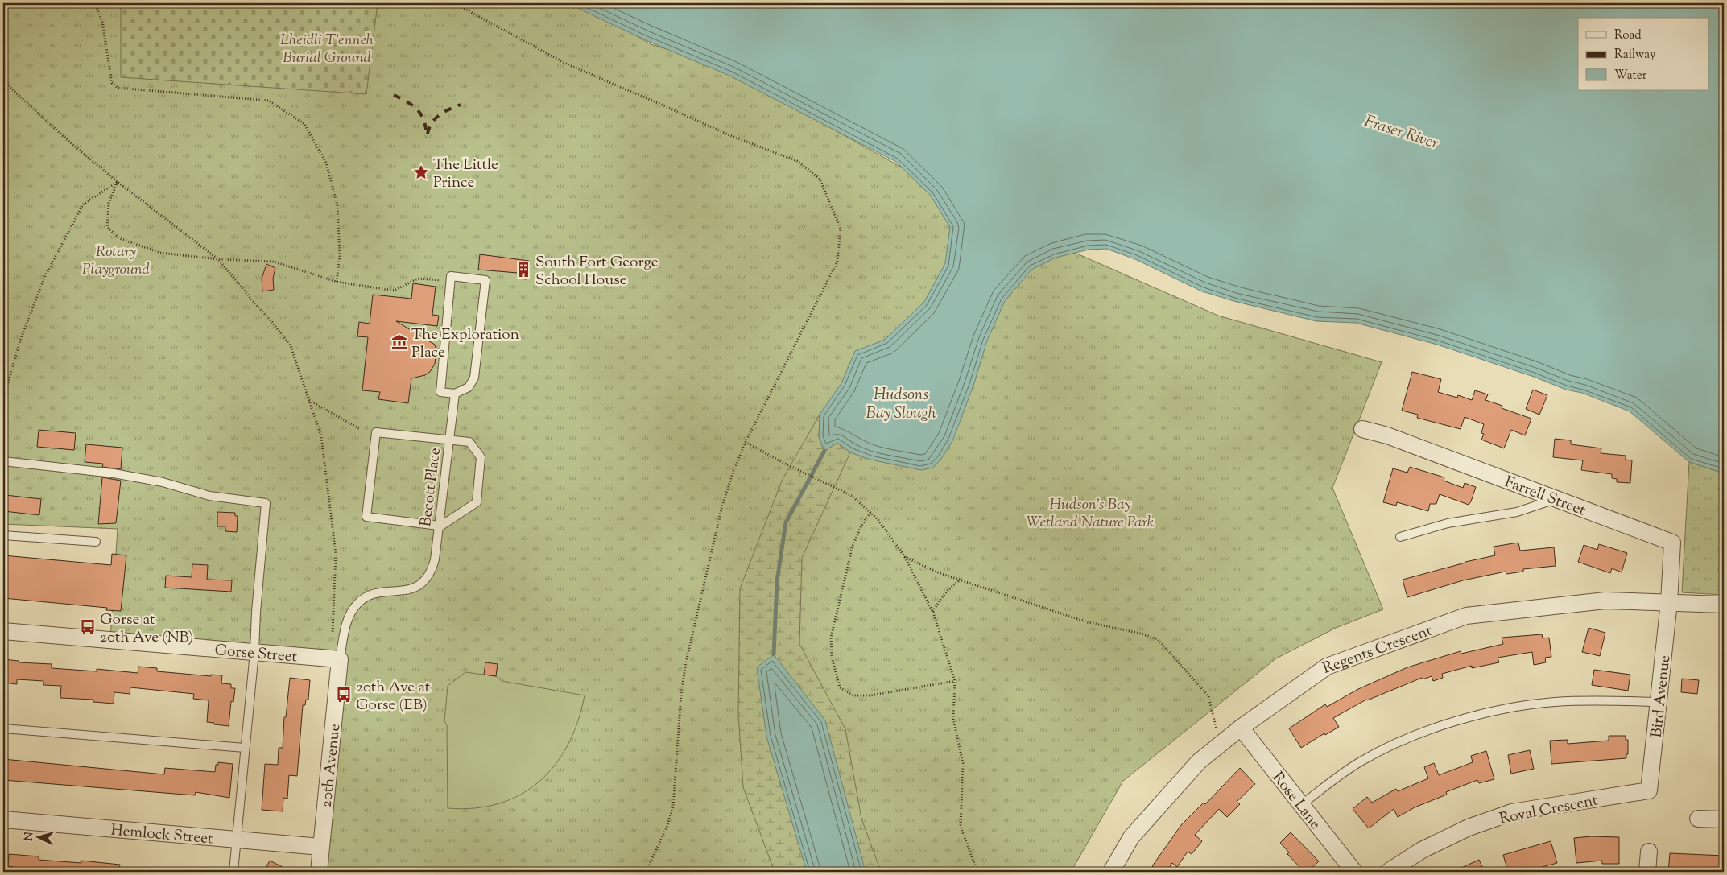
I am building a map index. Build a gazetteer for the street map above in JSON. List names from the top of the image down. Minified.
{"streets":{"street":["Farrell Street","Regents Crescent","Gorse Street","Bird Avenue","20th Avenue","Rose Lane","Royal Crescent","Hemlock Street"],"lane":["Becott Place"]},"crossings":[["Becott Place","Gorse Street"],["Becott Place","20th Avenue"],["Farrell Street","Regents Crescent"],["Farrell Street","Bird Avenue"],["Regents Crescent","Bird Avenue"],["Regents Crescent","Rose Lane"],["Gorse Street","20th Avenue"],["Bird Avenue","Royal Crescent"],["20th Avenue","Hemlock Street"]],"water":["Fraser River","Hudsons Bay Slough"],"parks":["Lheidli T'enneh Burial Ground","Rotary Playground","Hudson's Bay Wetland Nature Park"],"places":{"place":["The Little Prince"],"building":["South Fort George School House"],"museum":["The Exploration Place"],"bus stop":["Gorse at 20th Ave (NB)","20th Ave at Gorse (EB)"]},"legend":["Road","Railway","Water"],"north":"left"}
